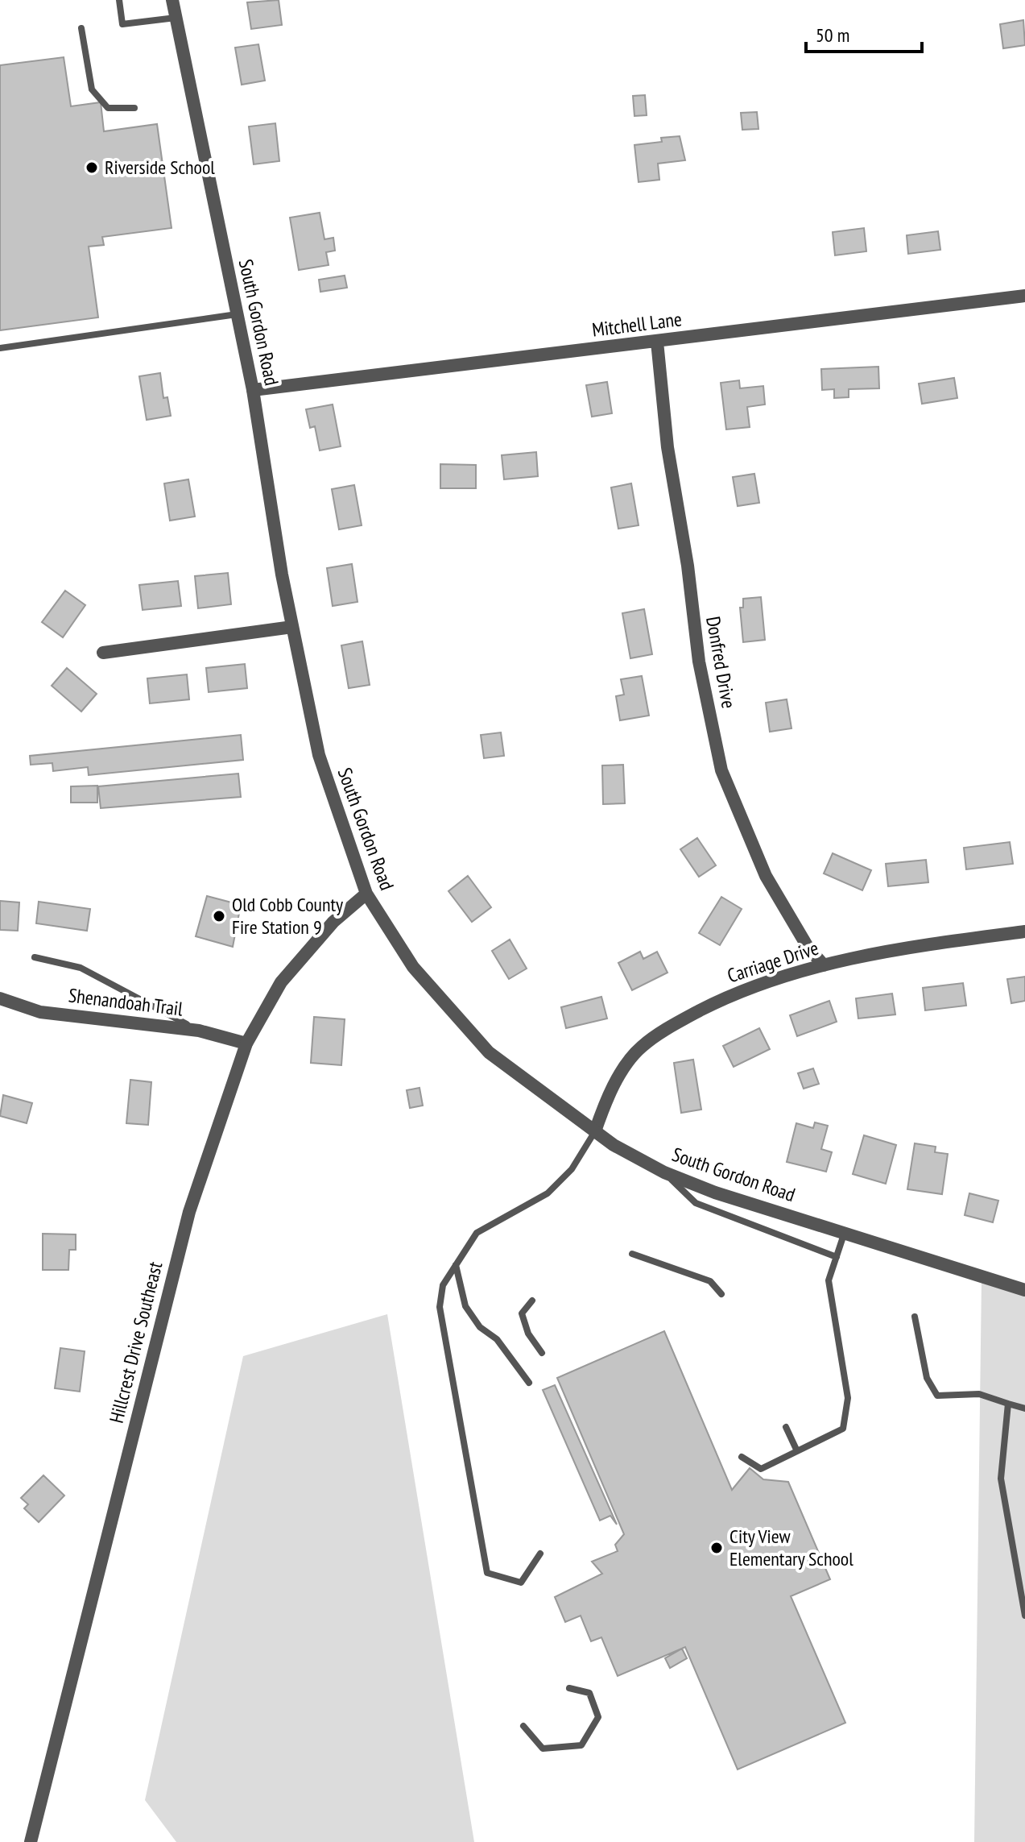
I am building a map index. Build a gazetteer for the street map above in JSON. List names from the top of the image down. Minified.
{"streets":{"street":["South Gordon Road","Mitchell Lane","Donfred Drive","Carriage Drive","Shenandoah Trail","Hillcrest Drive Southeast"]},"crossings":[["South Gordon Road","Mitchell Lane"],["South Gordon Road","Carriage Drive"],["South Gordon Road","Hillcrest Drive Southeast"],["Mitchell Lane","Donfred Drive"],["Donfred Drive","Carriage Drive"],["Shenandoah Trail","Hillcrest Drive Southeast"]],"places":["Riverside School","Old Cobb County Fire Station 9","City View Elementary School"],"scale_bar":"50 m"}
